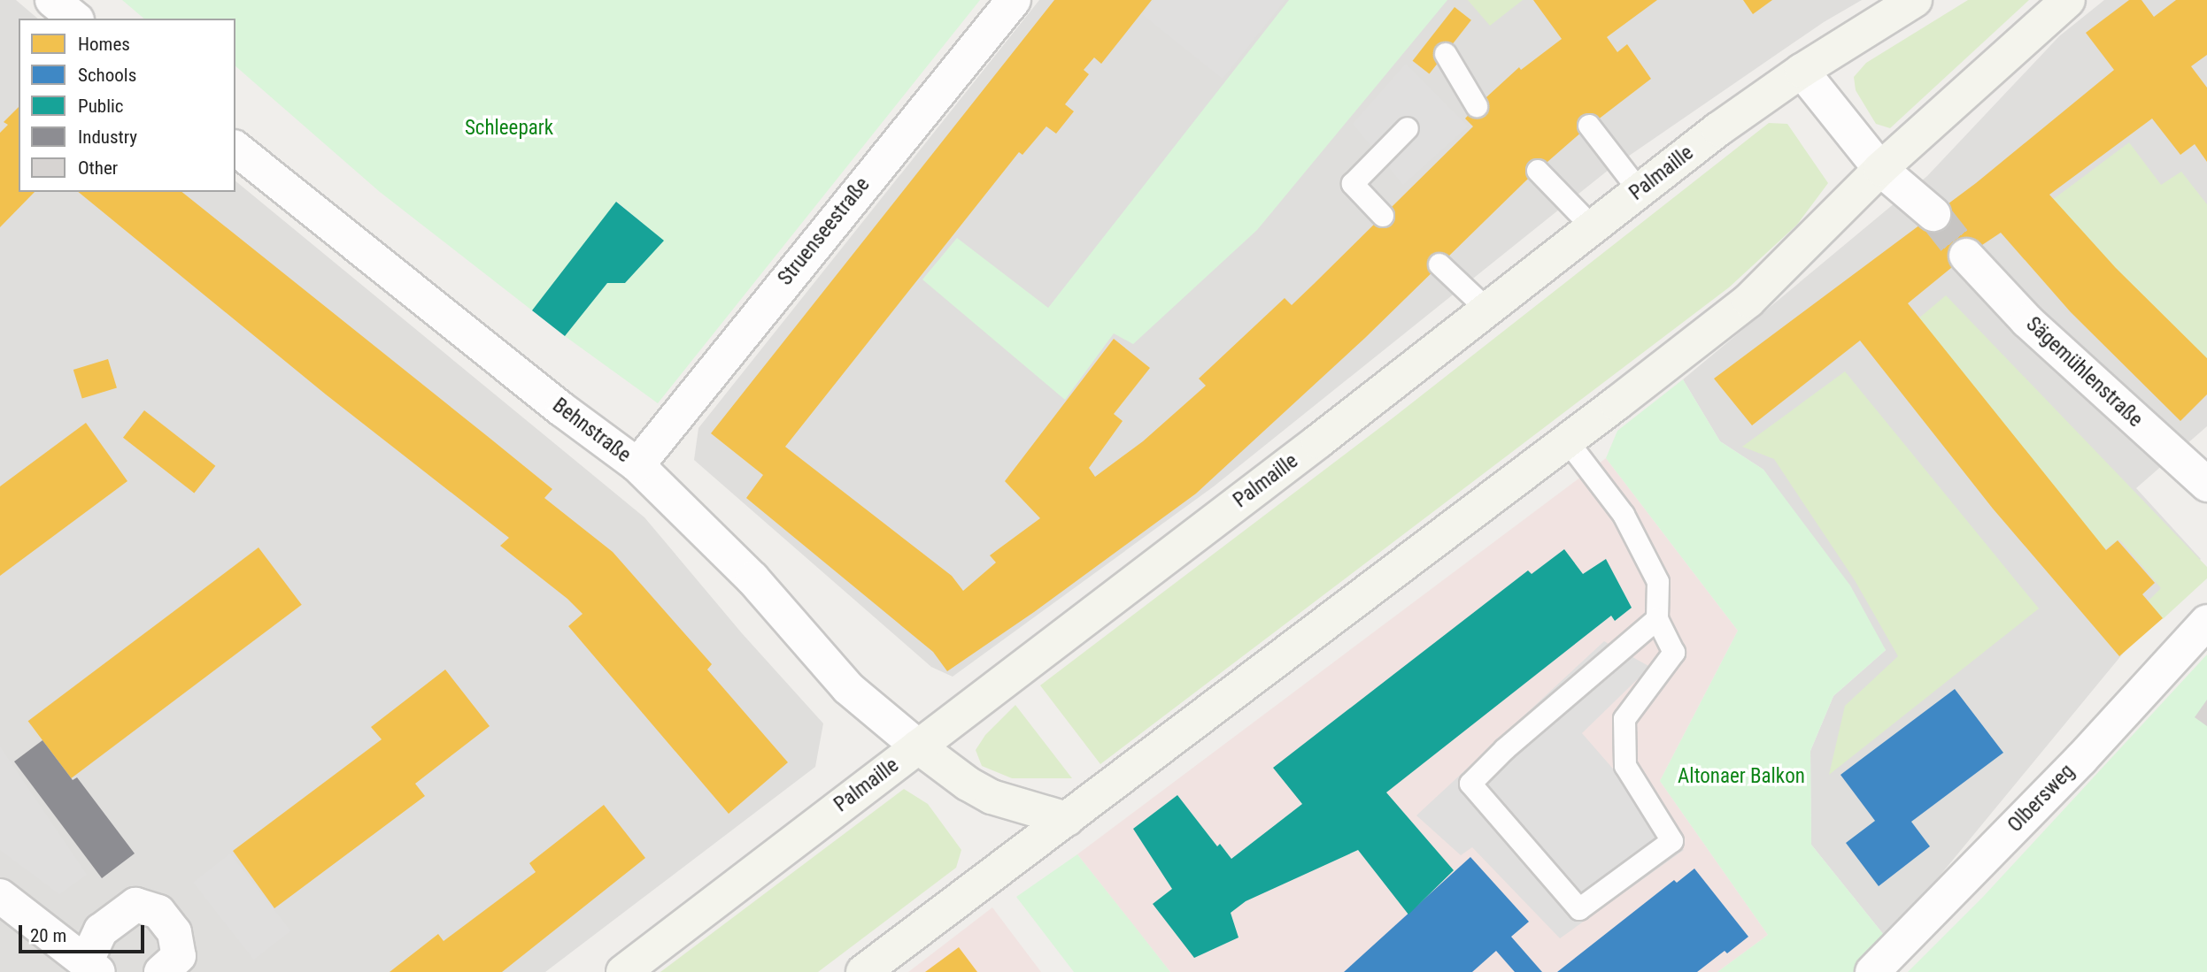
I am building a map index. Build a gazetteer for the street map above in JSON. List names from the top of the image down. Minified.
{"streets":{"main road":["Palmaille"],"street":["Struenseestraße","Sägemühlenstraße","Behnstraße","Olbersweg"]},"crossings":[["Palmaille","Behnstraße"],["Struenseestraße","Behnstraße"]],"parks":["Schleepark","Altonaer Balkon"],"legend":["Homes","Schools","Public","Industry","Other"],"scale_bar":"20 m"}
